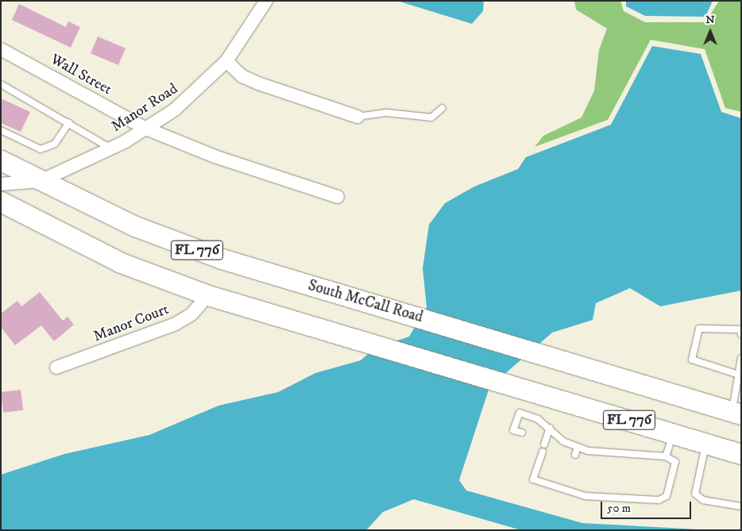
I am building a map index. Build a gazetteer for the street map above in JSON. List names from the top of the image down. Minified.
{"streets":{"main road":["FL 776","South McCall Road"],"street":["Wall Street","Manor Road","Manor Court"]},"crossings":[["Wall Street","Manor Road"],["Manor Road","South McCall Road"],["FL 776","Manor Court"]],"scale_bar":"50 m","north":"top"}
